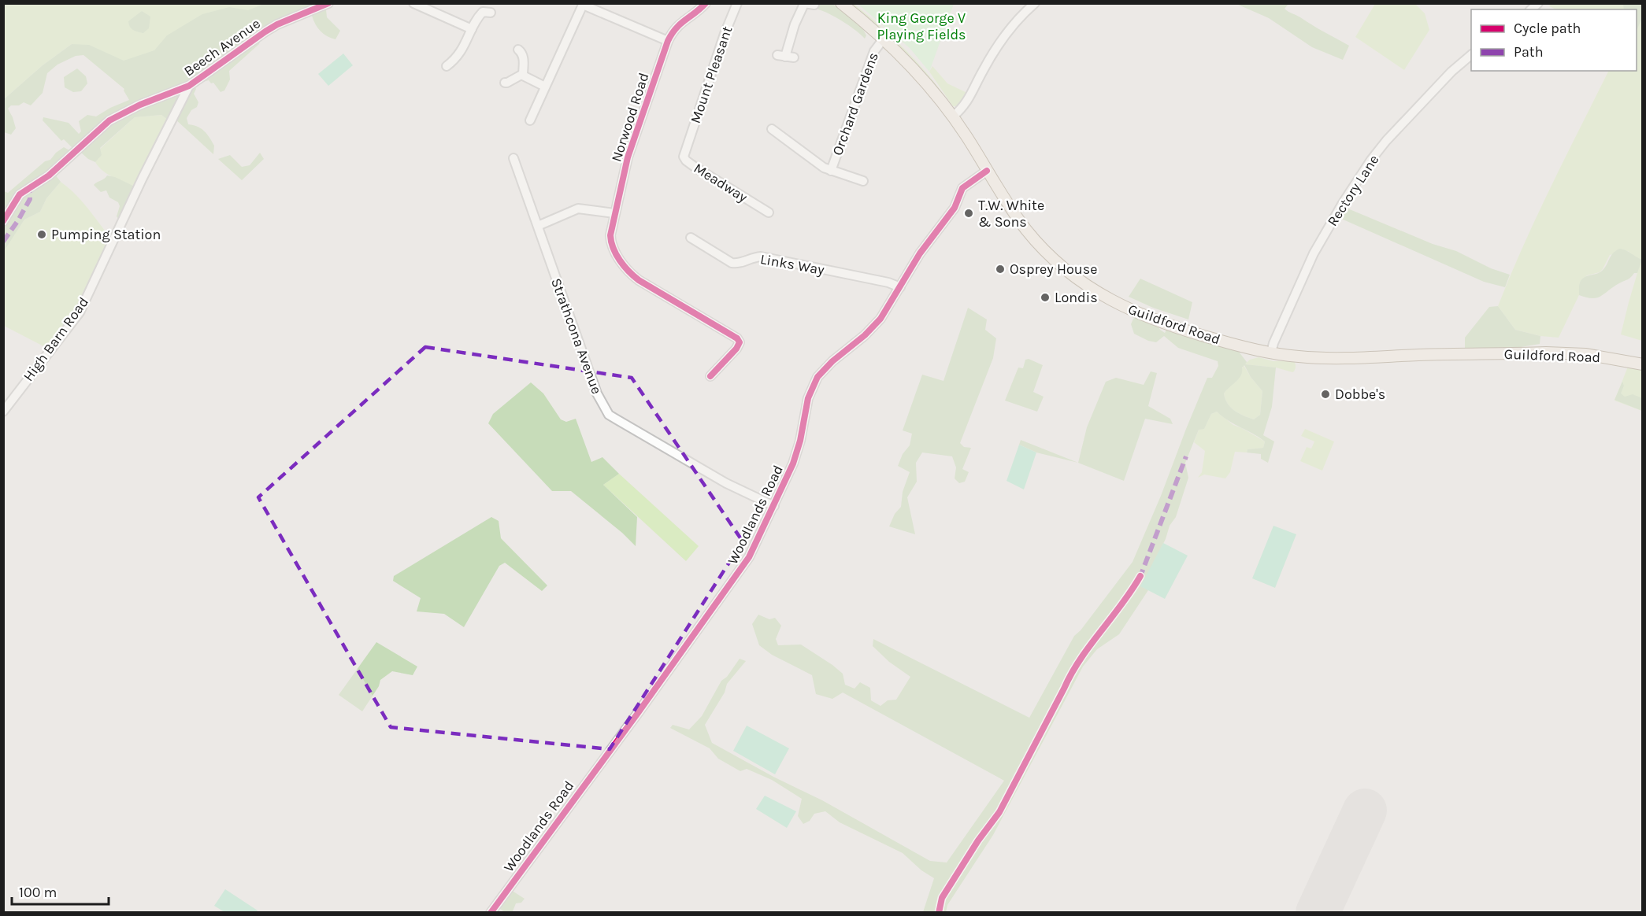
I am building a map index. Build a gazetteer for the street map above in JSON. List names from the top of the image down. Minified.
{"streets":{"main road":["Guildford Road"],"street":["Beech Avenue","Mount Pleasant","Orchard Gardens","Norwood Road","Meadway","Rectory Lane","Links Way","Strathcona Avenue","High Barn Road","Woodlands Road"]},"crossings":[["Beech Avenue","High Barn Road"],["Mount Pleasant","Meadway"],["Orchard Gardens","Guildford Road"],["Rectory Lane","Guildford Road"],["Links Way","Woodlands Road"],["Guildford Road","Woodlands Road"],["Strathcona Avenue","Woodlands Road"]],"parks":["King George V Playing Fields"],"places":["T.W. White & Sons","Pumping Station","Osprey House","Londis","Dobbe's"],"legend":["Cycle path","Path"],"scale_bar":"100 m"}
